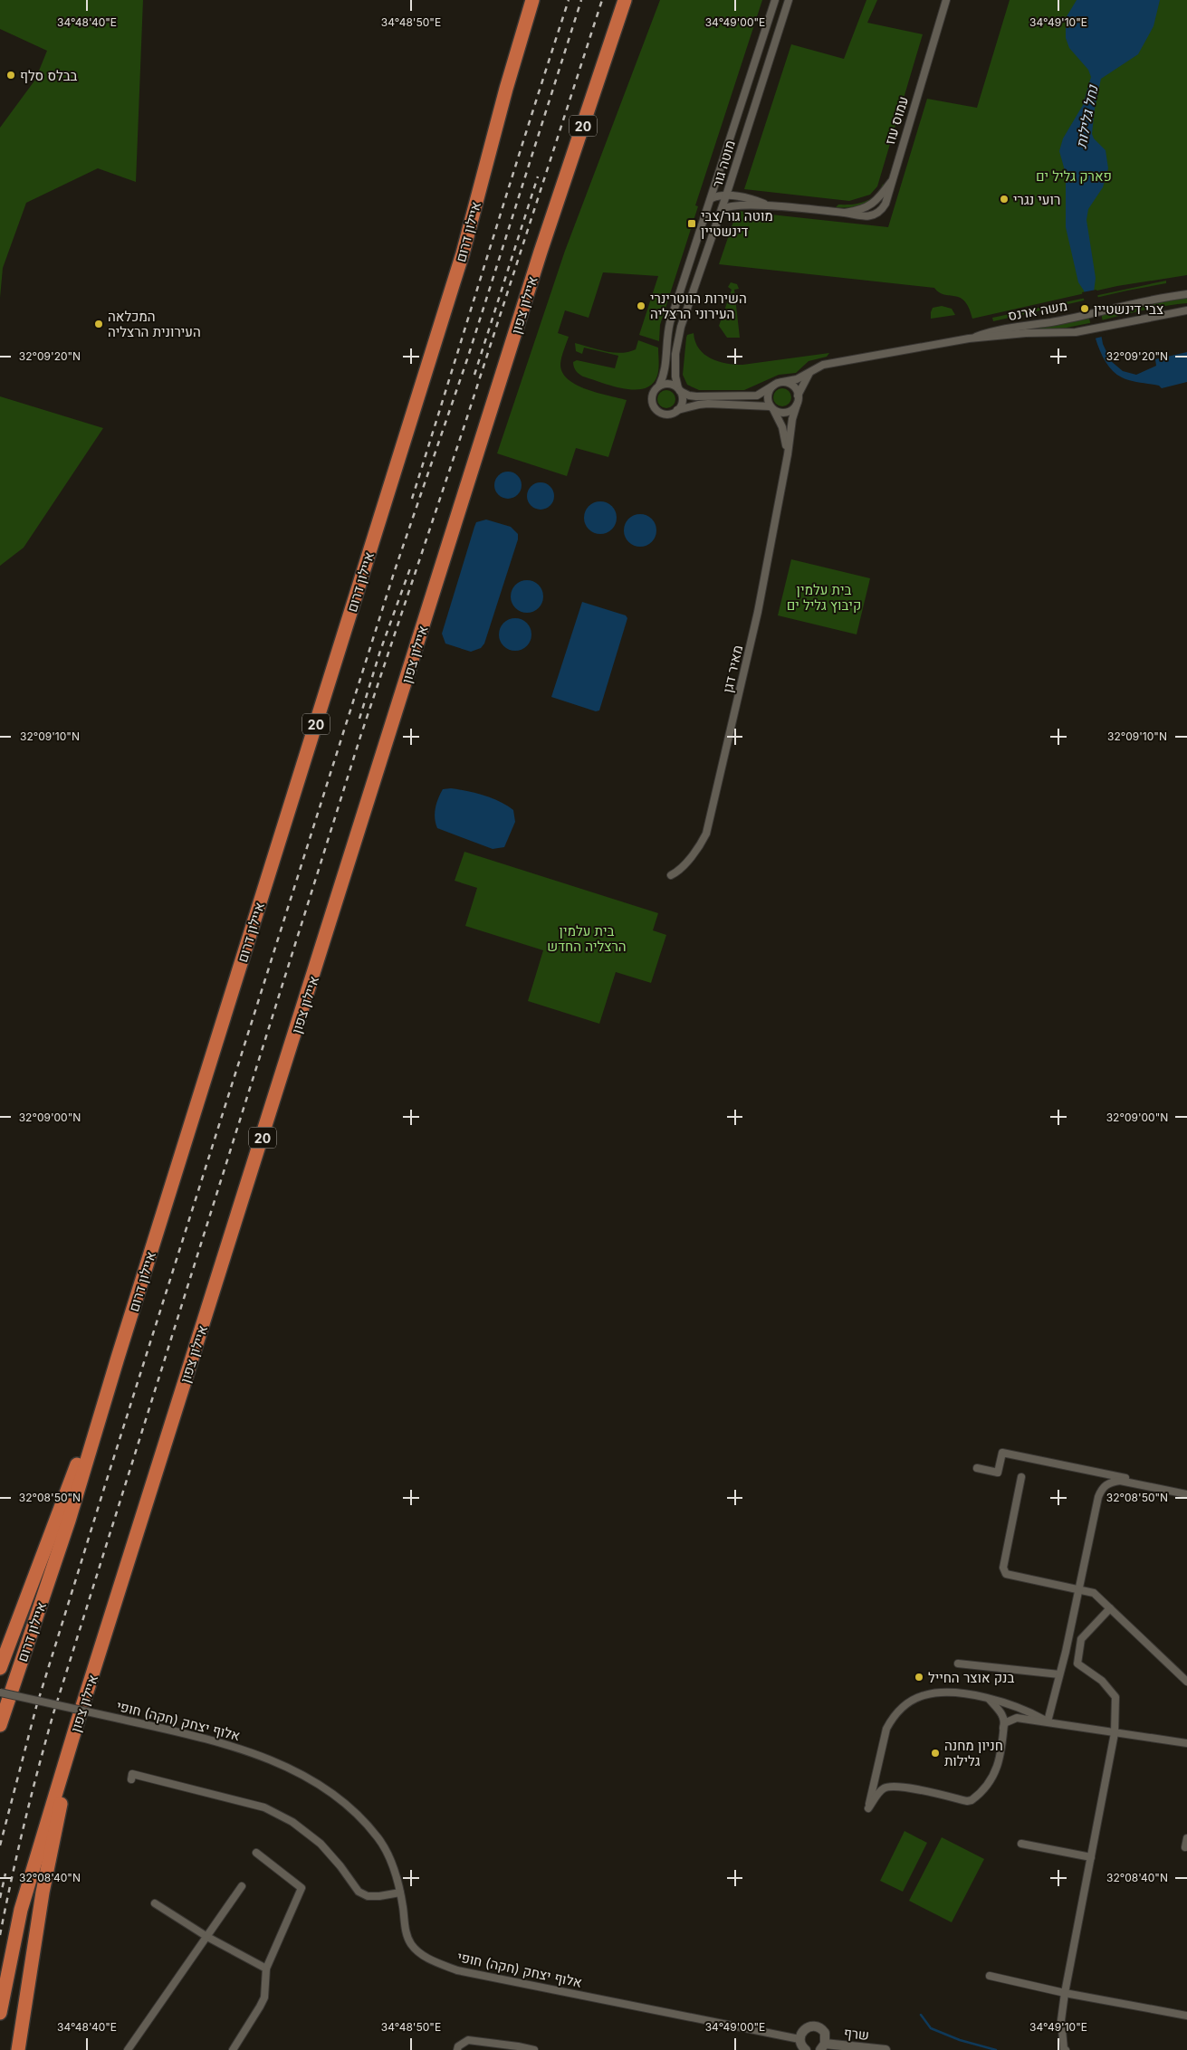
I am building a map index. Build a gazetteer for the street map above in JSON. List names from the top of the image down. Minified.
{"streets":{"highway":["20","איילון דרום","איילון צפון"],"street":["עמוס עוז","מוטה גור","משה ארנס","מאיר דגן","אלוף יצחק (חקה) חופי","שרף"]},"crossings":[["משה ארנס","מאיר דגן"]],"water":["נחל גלילות"],"parks":["פארק גליל ים","בית עלמין קיבוץ גליל ים","בית עלמין הרצליה החדש"],"places":{"other":["בבלס סלף","רועי נגרי","השירות הווטרינרי העירוני הרצליה","צבי דינשטיין","המכלאה העירונית הרצליה","בנק אוצר החייל","חניון מחנה גלילות"],"transit":["מוטה גור/צבי דינשטיין"]},"coordinates":["34°48'40\"E","34°48'50\"E","34°49'00\"E","34°49'10\"E","32°09'20\"N","32°09'10\"N","32°09'00\"N","32°08'50\"N","32°08'40\"N"]}
